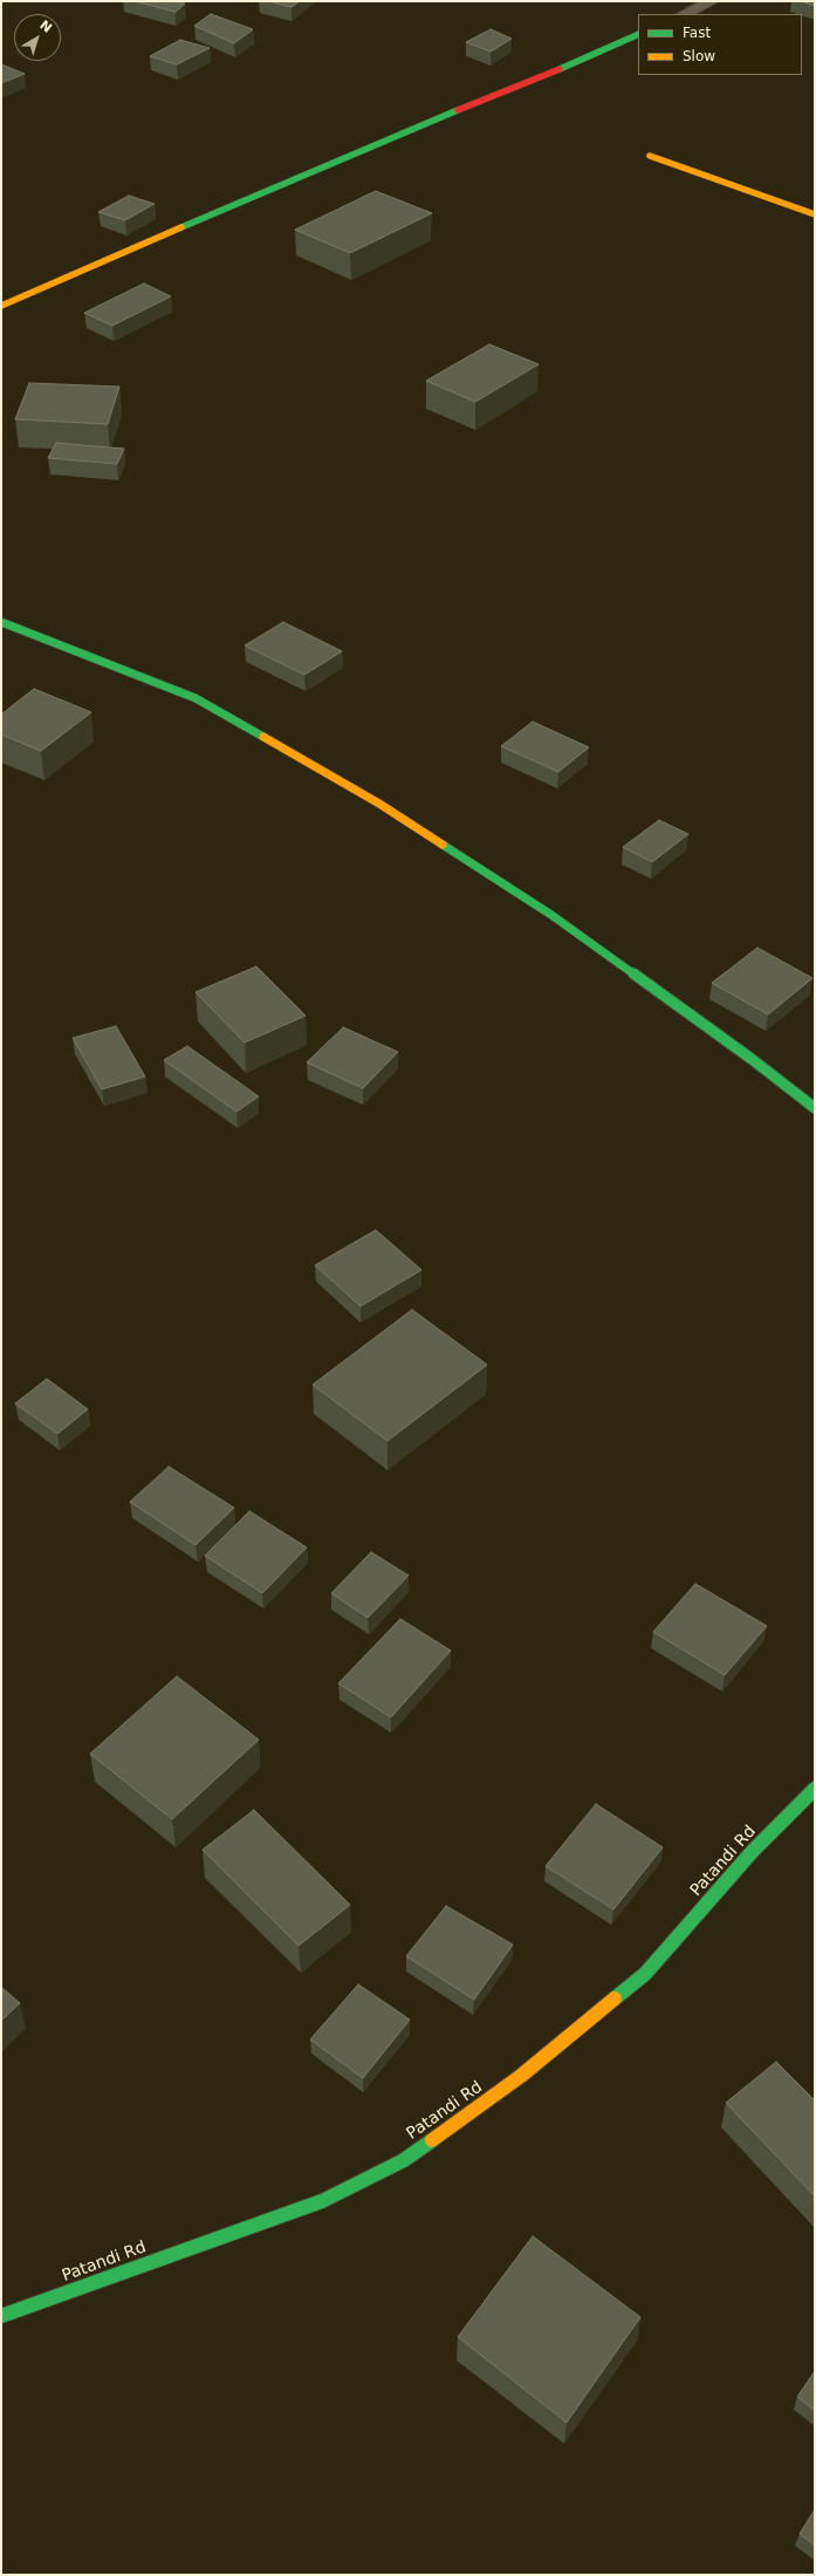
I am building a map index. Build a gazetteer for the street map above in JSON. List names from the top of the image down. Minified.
{"streets":{"street":["Patandi Rd"]},"legend":["Fast","Slow"],"north":"top right"}
